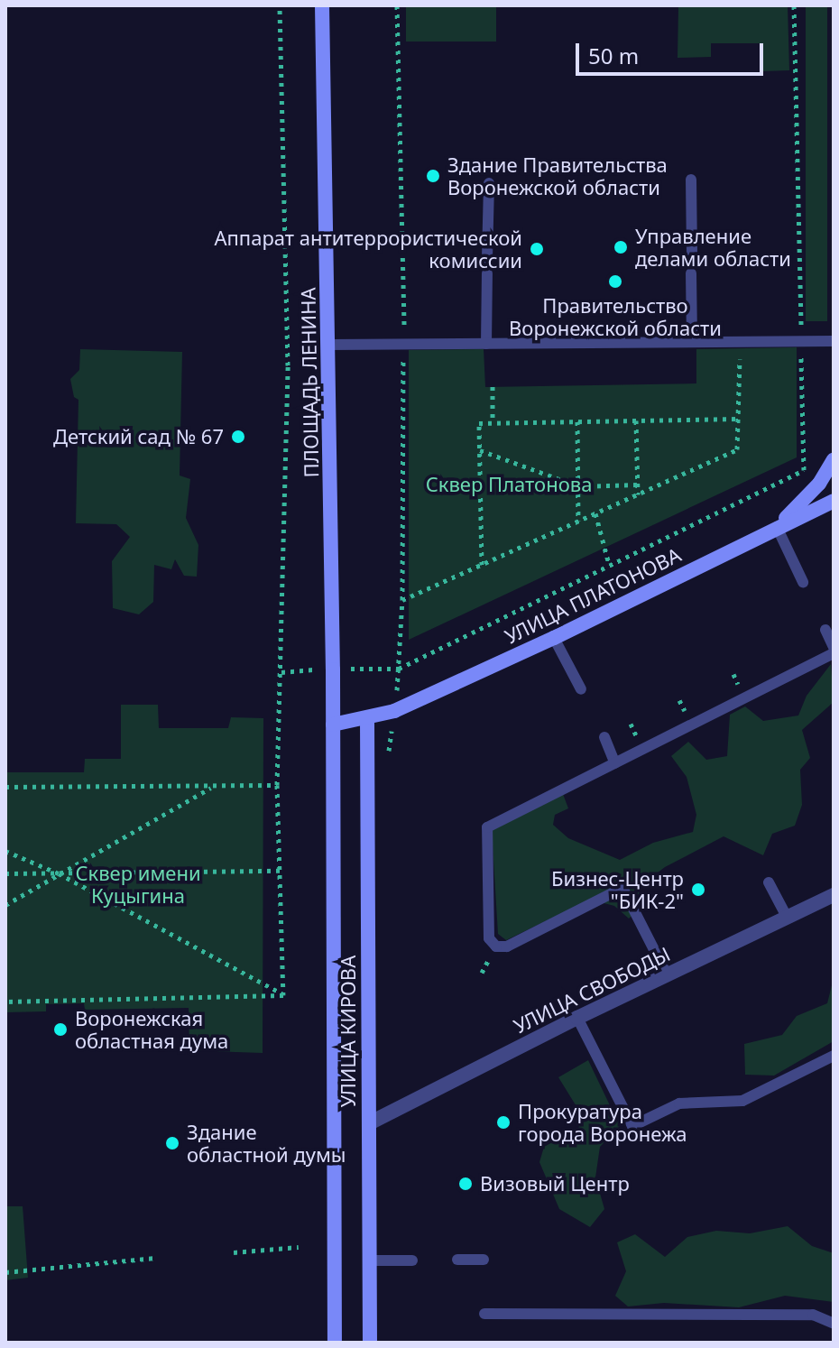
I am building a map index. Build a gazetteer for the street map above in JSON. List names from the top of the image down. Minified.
{"streets":{"main road":["ПЛОЩАДЬ ЛЕНИНА","УЛИЦА ПЛАТОНОВА","УЛИЦА КИРОВА"],"street":["УЛИЦА СВОБОДЫ"]},"crossings":[["ПЛОЩАДЬ ЛЕНИНА","УЛИЦА КИРОВА"],["УЛИЦА ПЛАТОНОВА","УЛИЦА КИРОВА"],["УЛИЦА СВОБОДЫ","УЛИЦА КИРОВА"]],"parks":["Сквер Платонова","Сквер имени Куцыгина"],"places":["Здание Правительства Воронежской области","Управление делами области","Аппарат антитеррористической комиссии","Правительство Воронежской области","Детский сад № 67","Бизнес-Центр \"БИК-2\"","Воронежская областная дума","Прокуратура города Воронежа","Здание областной думы","Визовый Центр"],"scale_bar":"50 m"}
